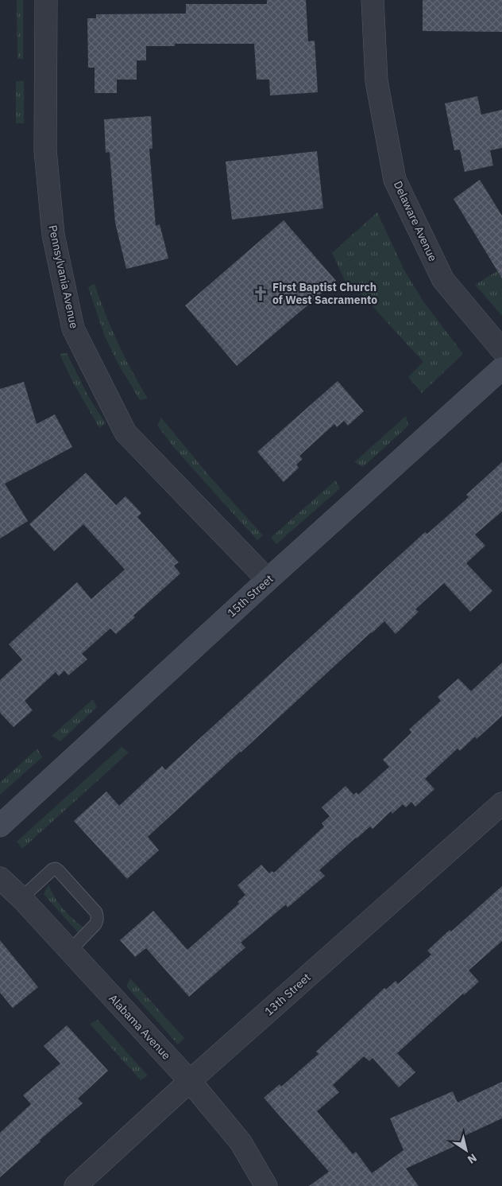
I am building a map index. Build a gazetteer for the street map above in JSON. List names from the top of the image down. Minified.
{"streets":{"street":["Delaware Avenue","Pennsylvania Avenue","15th Street","13th Street","Alabama Avenue"]},"crossings":[["Pennsylvania Avenue","15th Street"],["13th Street","Alabama Avenue"]],"places":{"church":["First Baptist Church of West Sacramento"]},"north":"bottom right"}
